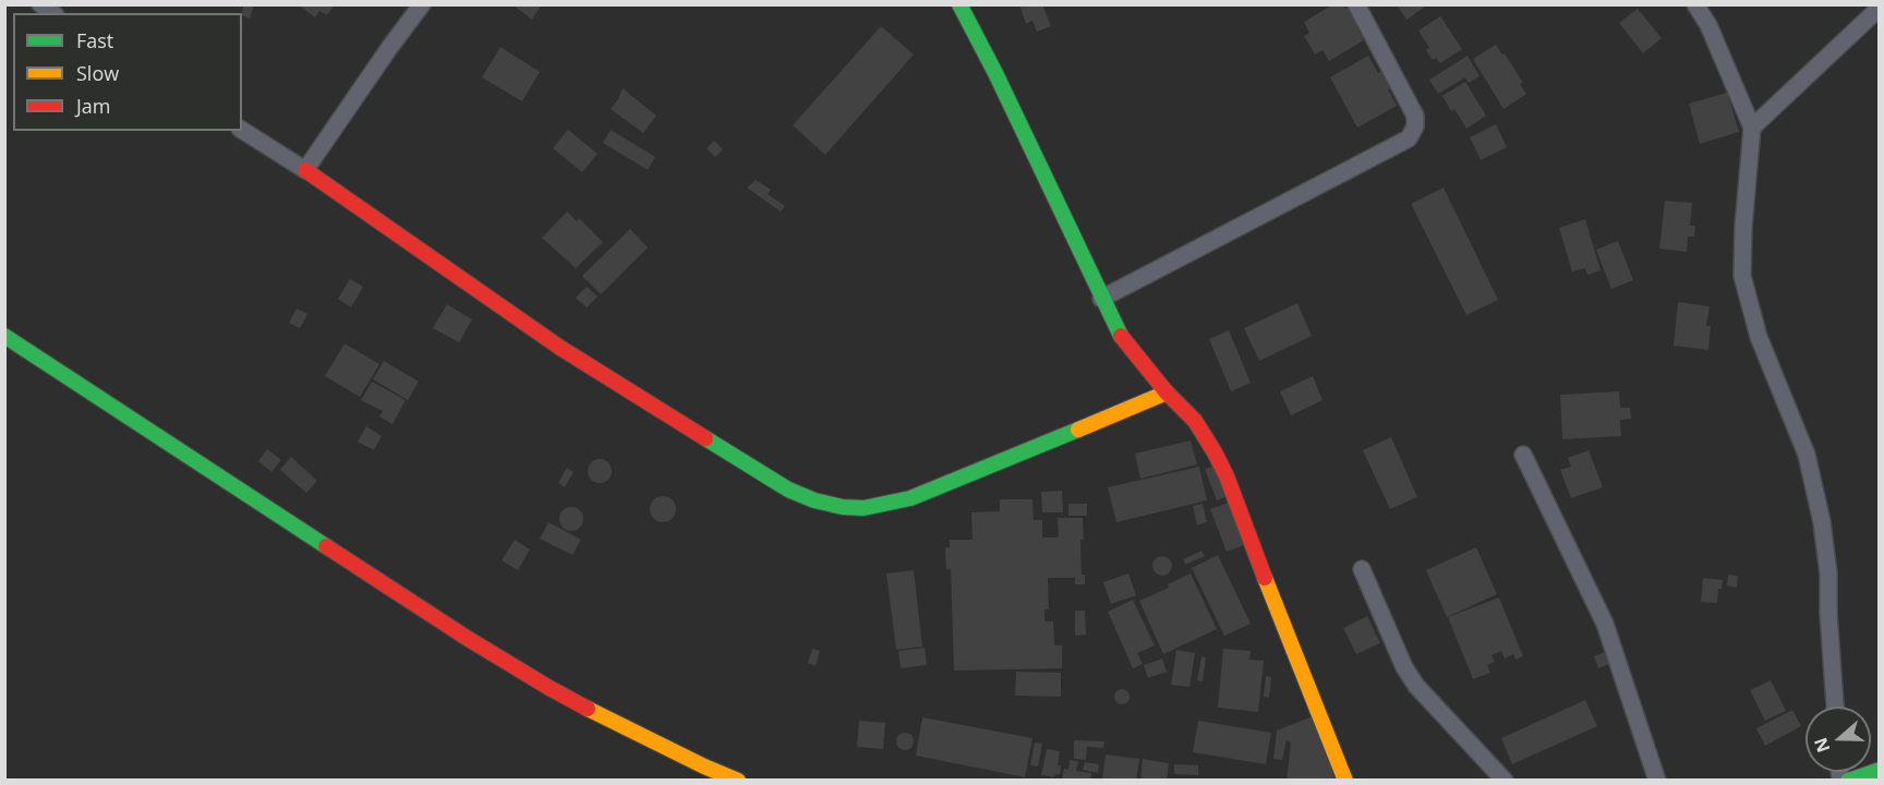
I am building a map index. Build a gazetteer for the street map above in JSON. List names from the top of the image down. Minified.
{"legend":["Fast","Slow","Jam"],"north":"left"}
